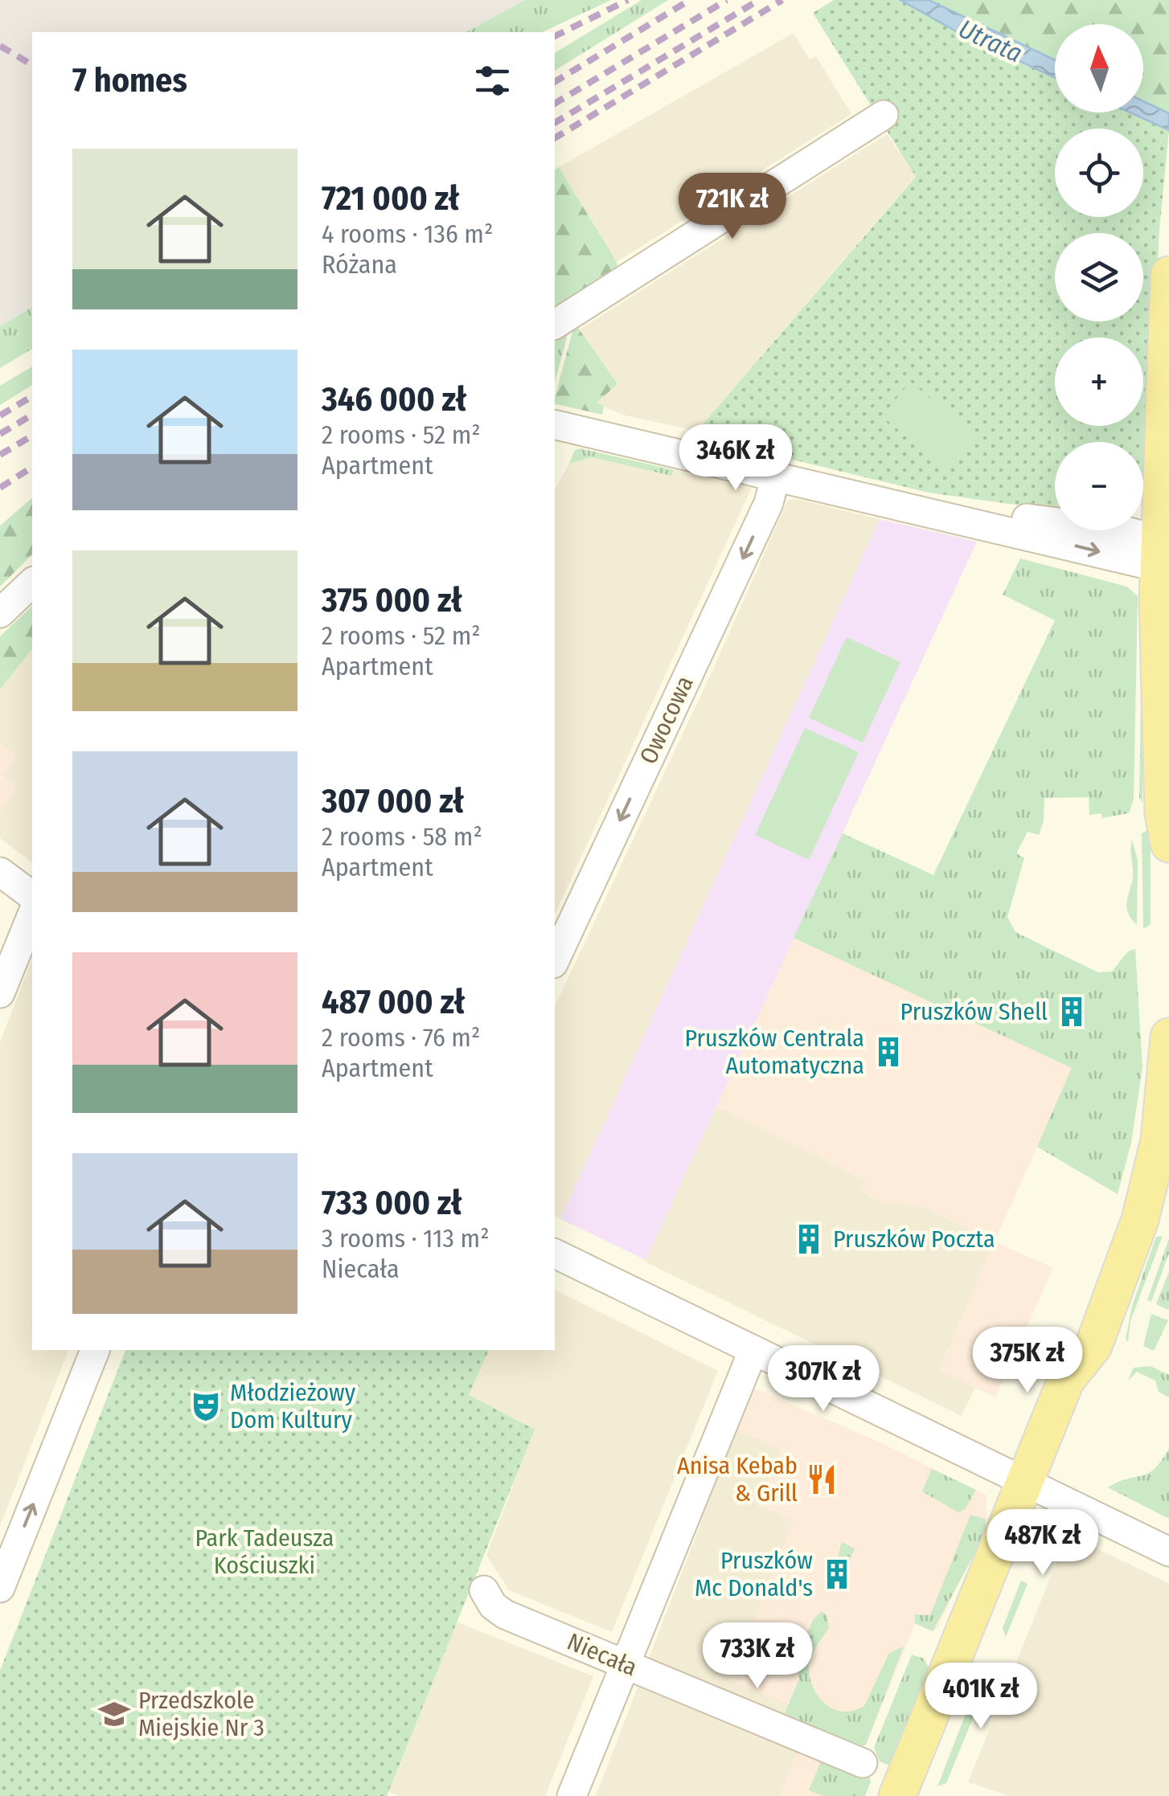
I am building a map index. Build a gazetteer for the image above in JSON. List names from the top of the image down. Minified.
{"streets":{"street":["Owocowa","Niecała"]},"one_way":["Owocowa"],"water":["Utrata"],"parks":["Park Tadeusza Kościuszki"],"places":{"building":["Pruszków Shell","Pruszków Centrala Automatyczna","Pruszków Poczta","Pruszków Mc Donald's"],"theatre":["Młodzieżowy Dom Kultury"],"restaurant":["Anisa Kebab & Grill"],"school or university":["Przedszkole Miejskie Nr 3"]},"north":"top","page":{"map_buttons":["+","−"],"heading":"7 homes","list":[{"name":"721 000 zł","note":"4 rooms · 136 m² · Różana"},{"name":"346 000 zł","note":"2 rooms · 52 m² · Apartment"},{"name":"375 000 zł","note":"2 rooms · 52 m² · Apartment"},{"name":"307 000 zł","note":"2 rooms · 58 m² · Apartment"},{"name":"487 000 zł","note":"2 rooms · 76 m² · Apartment"},{"name":"733 000 zł","note":"3 rooms · 113 m² · Niecała"}],"price":["721K zł","346K zł","375K zł","307K zł","487K zł","733K zł","401K zł"]}}
